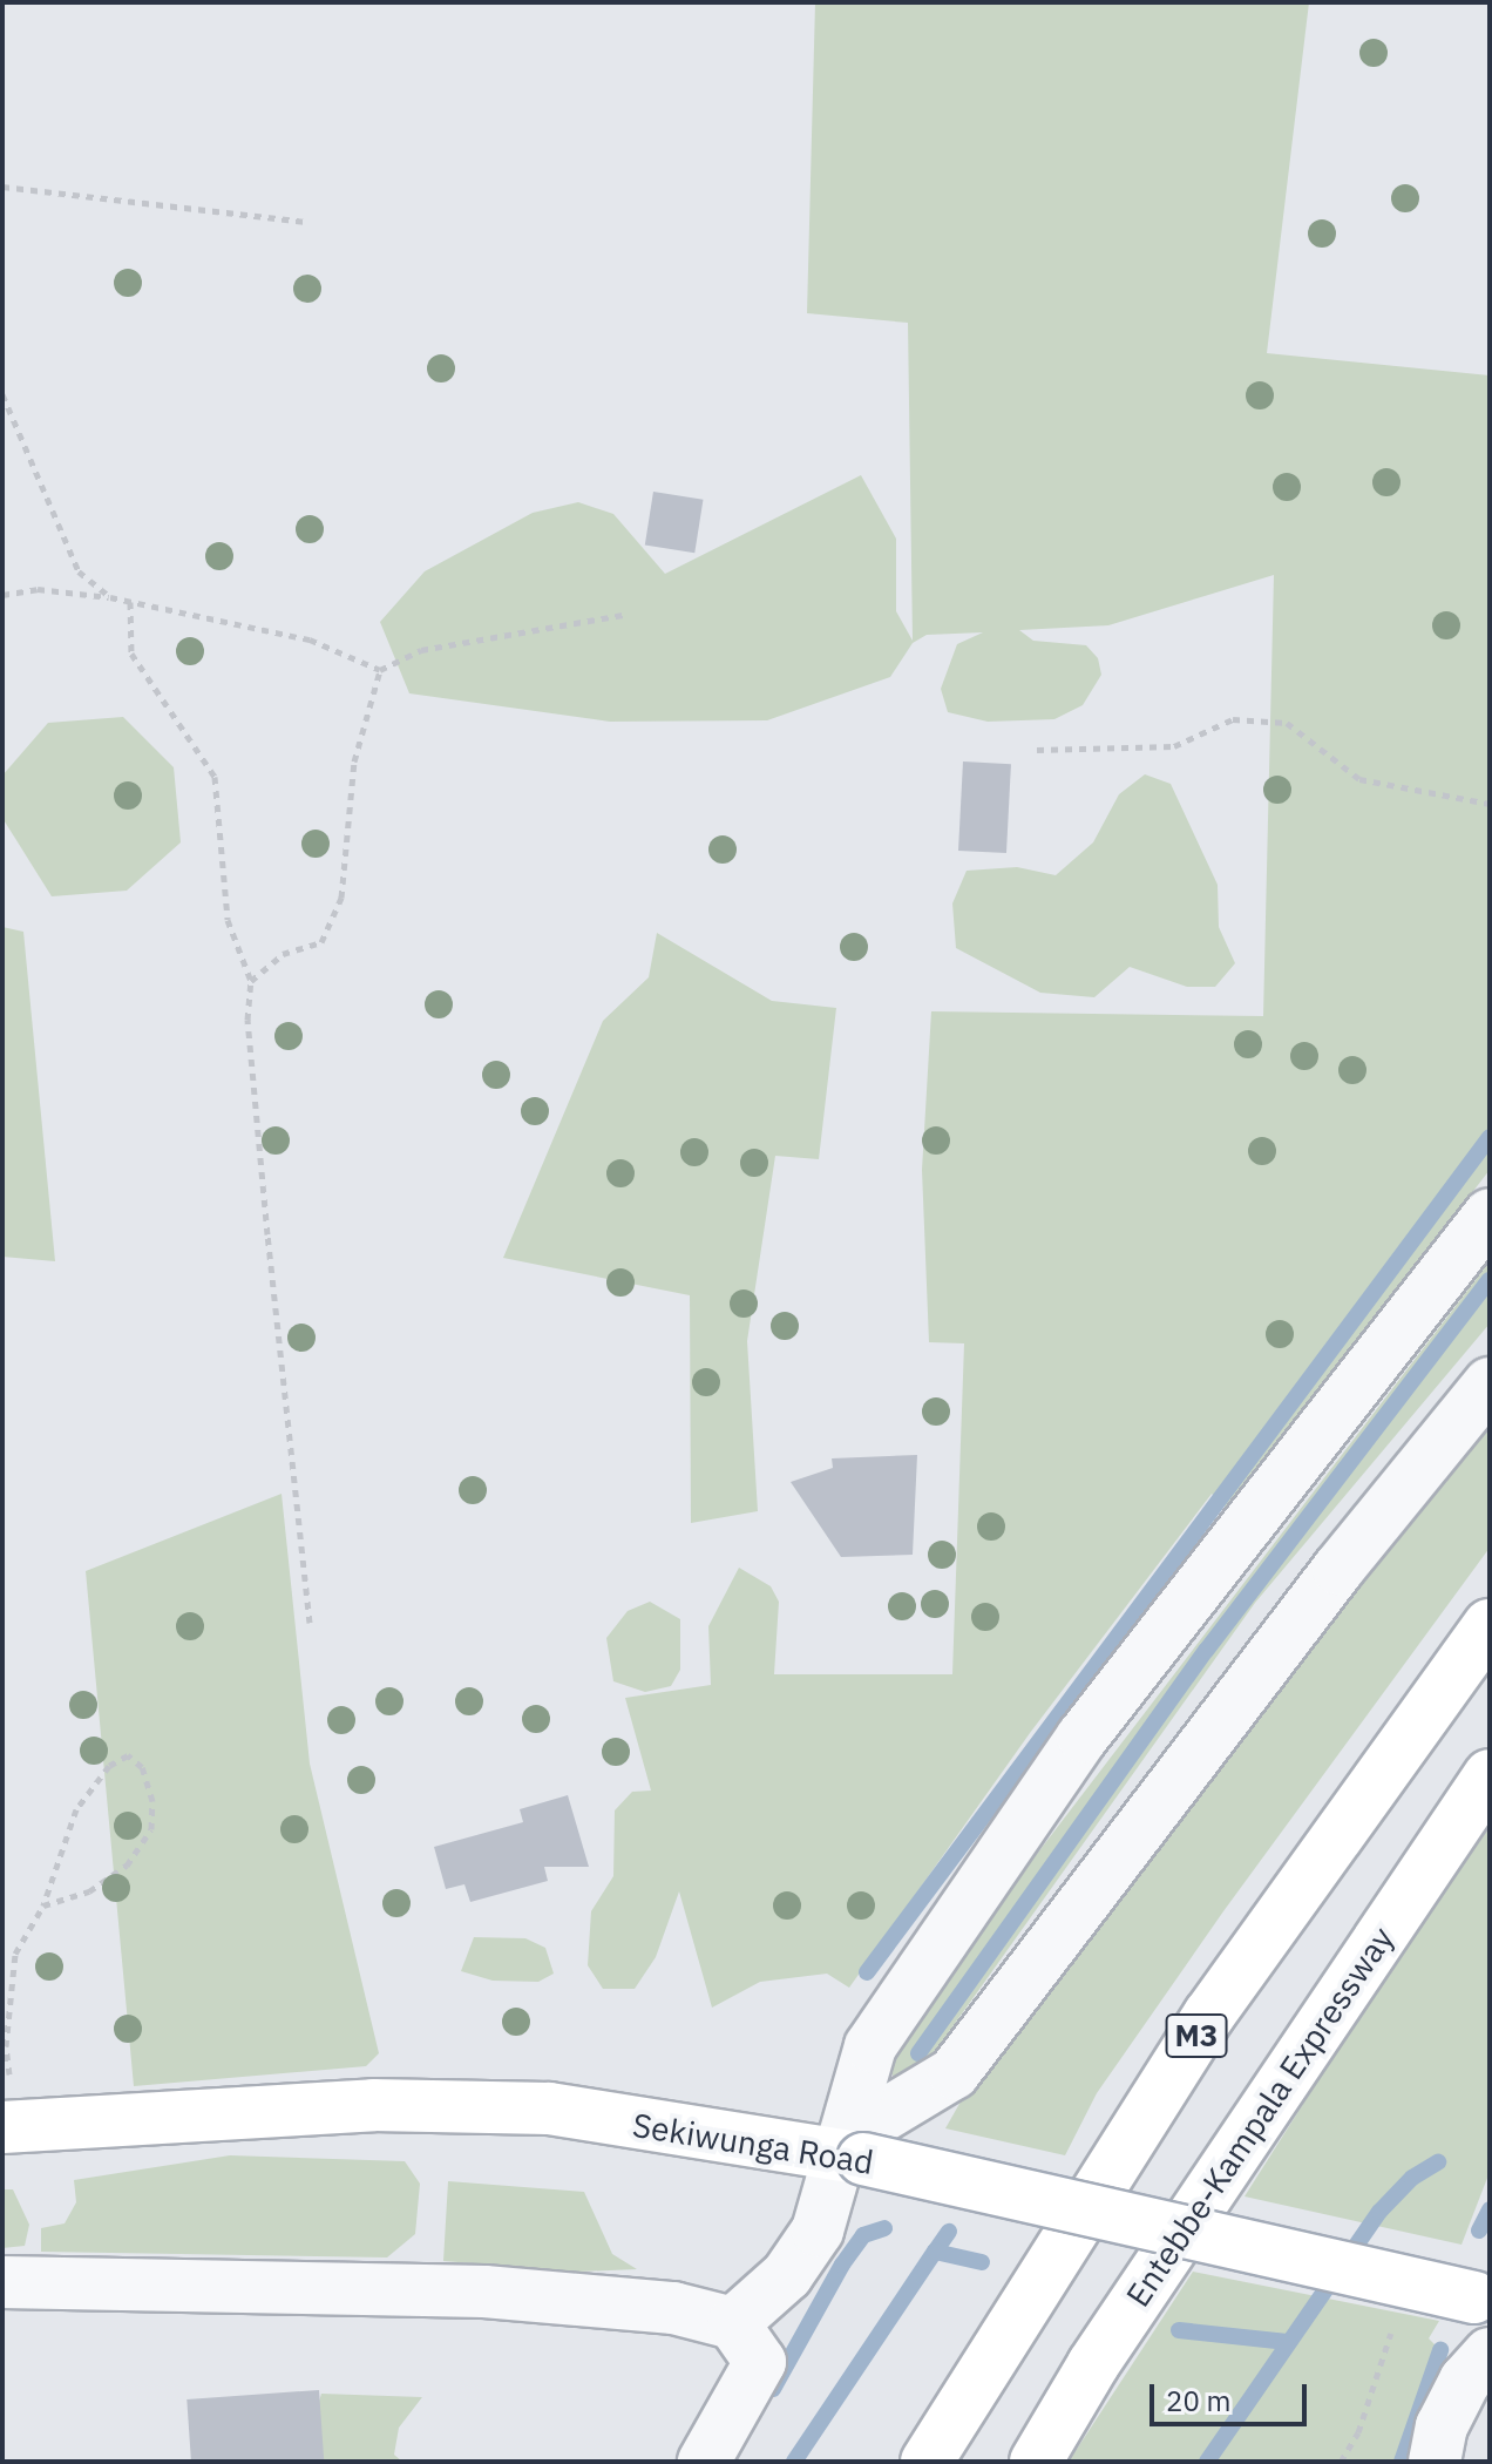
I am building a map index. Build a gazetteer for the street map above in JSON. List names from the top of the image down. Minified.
{"streets":{"main road":["M3","Entebbe-Kampala Expressway","Sekiwunga Road"]},"scale_bar":"20 m"}
